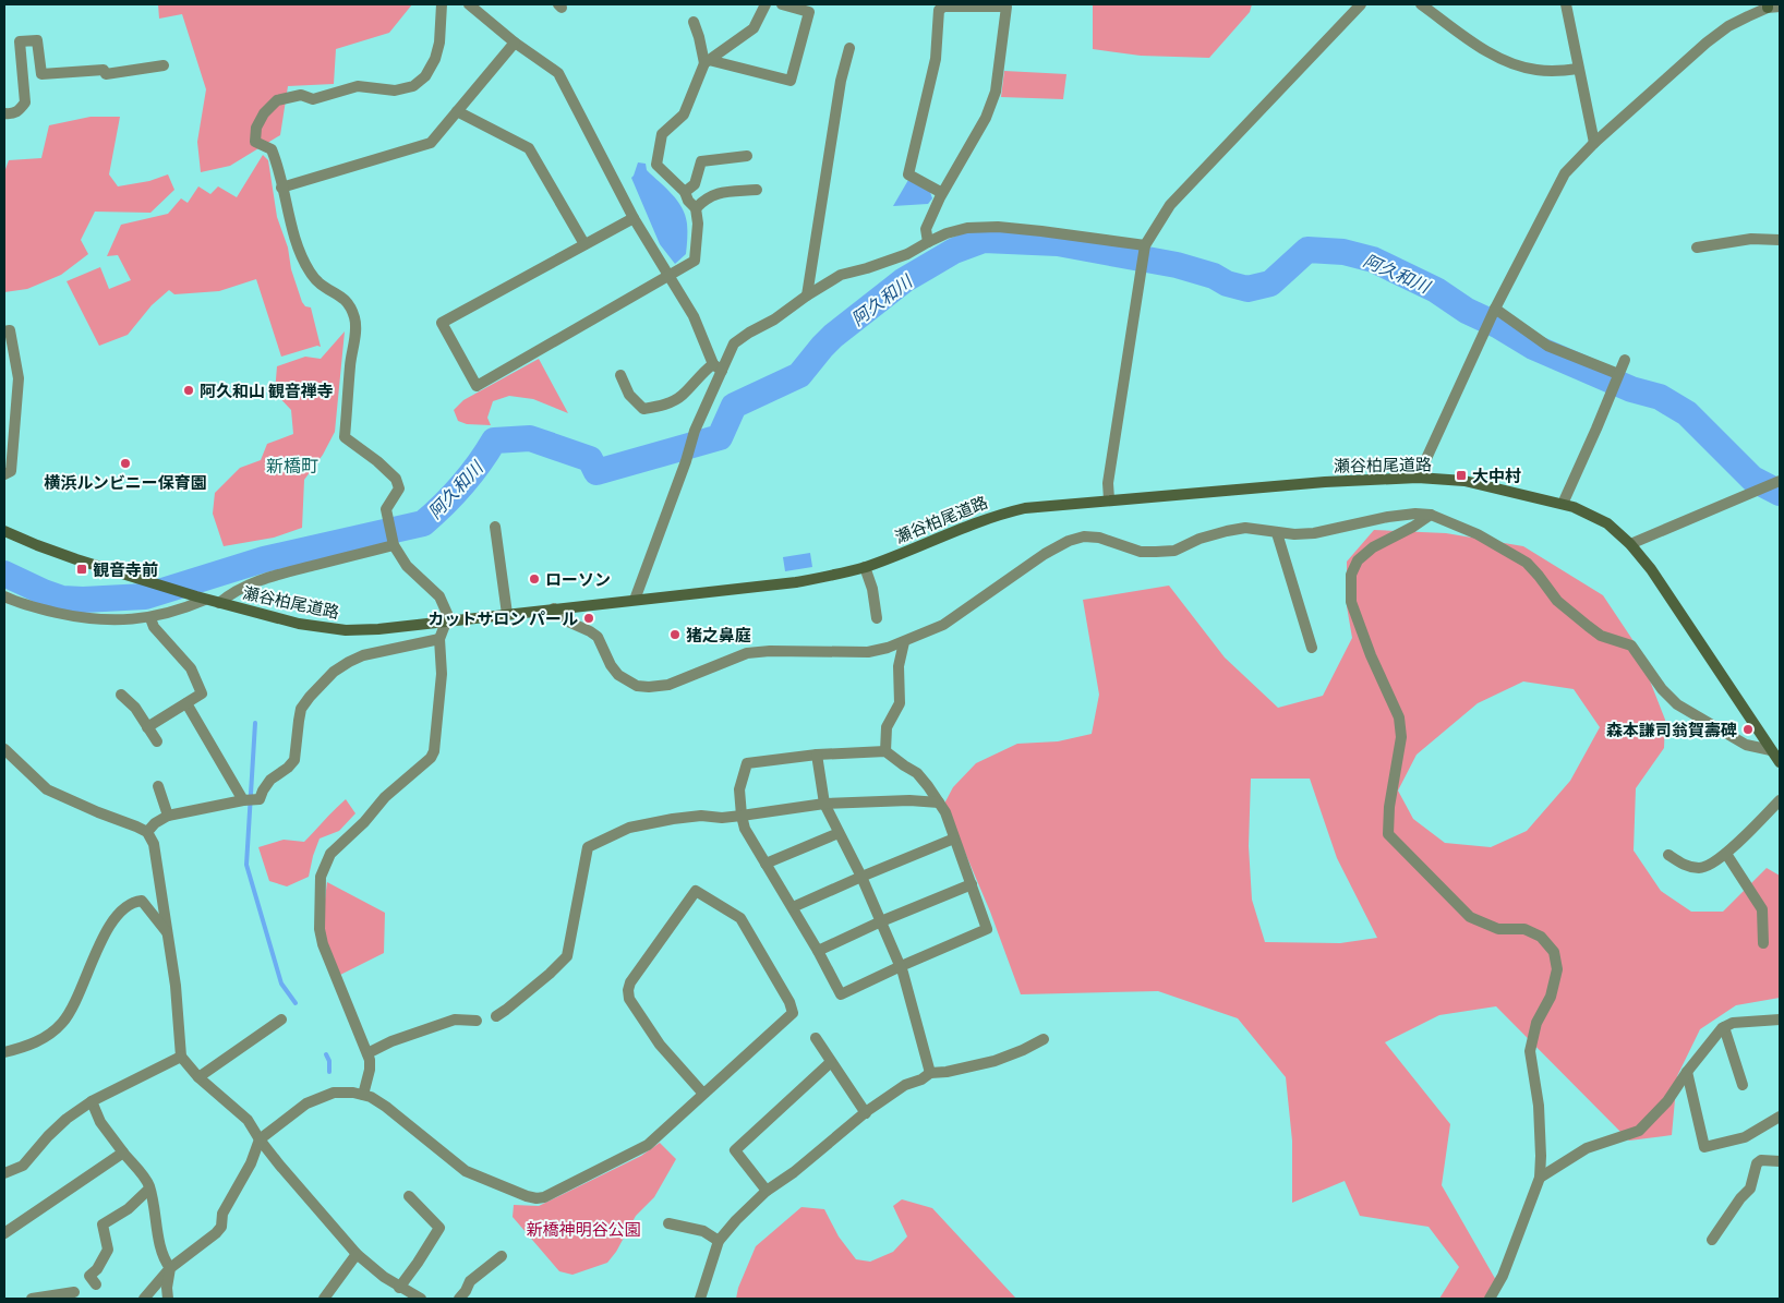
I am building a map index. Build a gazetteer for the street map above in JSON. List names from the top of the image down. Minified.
{"streets":{"main road":["瀬谷柏尾道路"]},"districts":["新橋町"],"water":["阿久和川"],"parks":["新橋神明谷公園"],"places":{"other":["阿久和山 観音禅寺","横浜ルンビニー保育園","ローソン","カットサロン パール","猪之鼻庭","森本謙司翁賀壽碑"],"transit":["大中村","観音寺前"]}}
